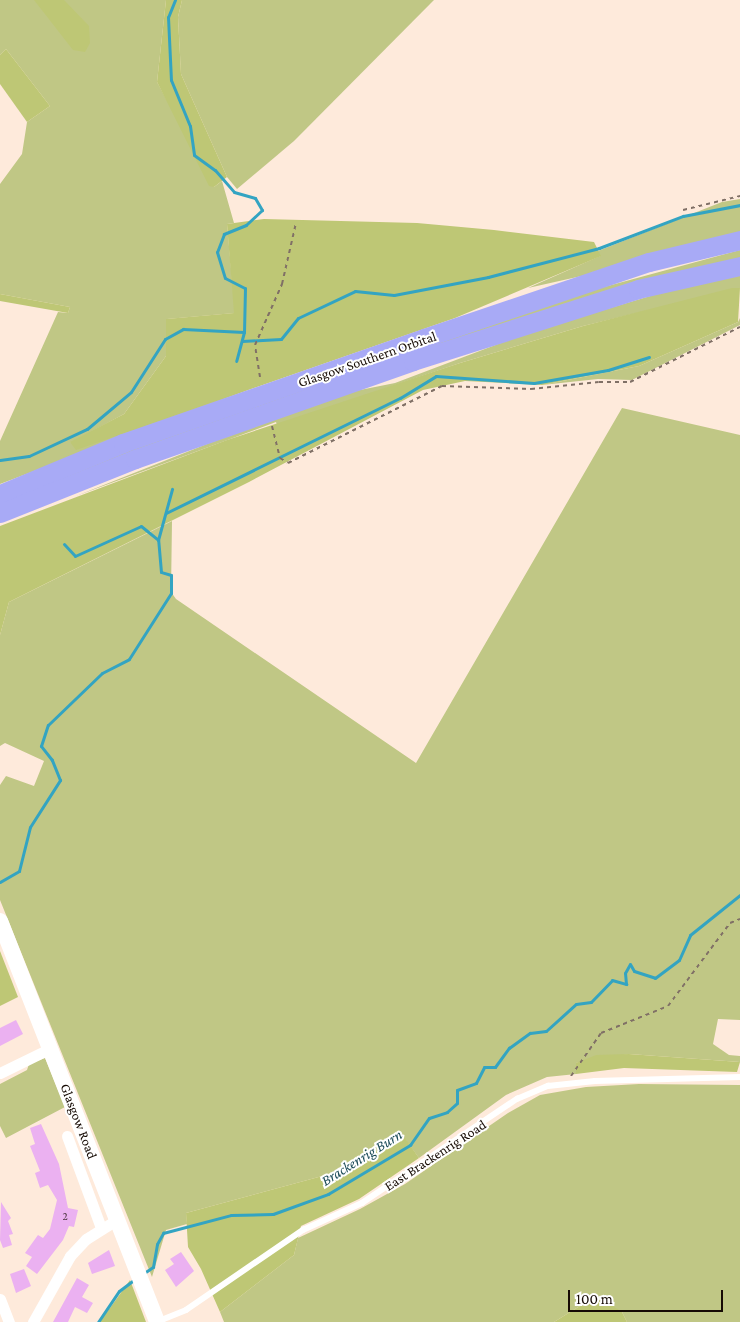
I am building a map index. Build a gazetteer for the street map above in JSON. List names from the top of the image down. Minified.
{"streets":{"highway":["Glasgow Southern Orbital"],"main road":["Glasgow Road"],"lane":["East Brackenrig Road"]},"crossings":[["Glasgow Road","East Brackenrig Road"]],"water":["Brackenrig Burn"],"house_numbers":["2"],"scale_bar":"100 m"}
